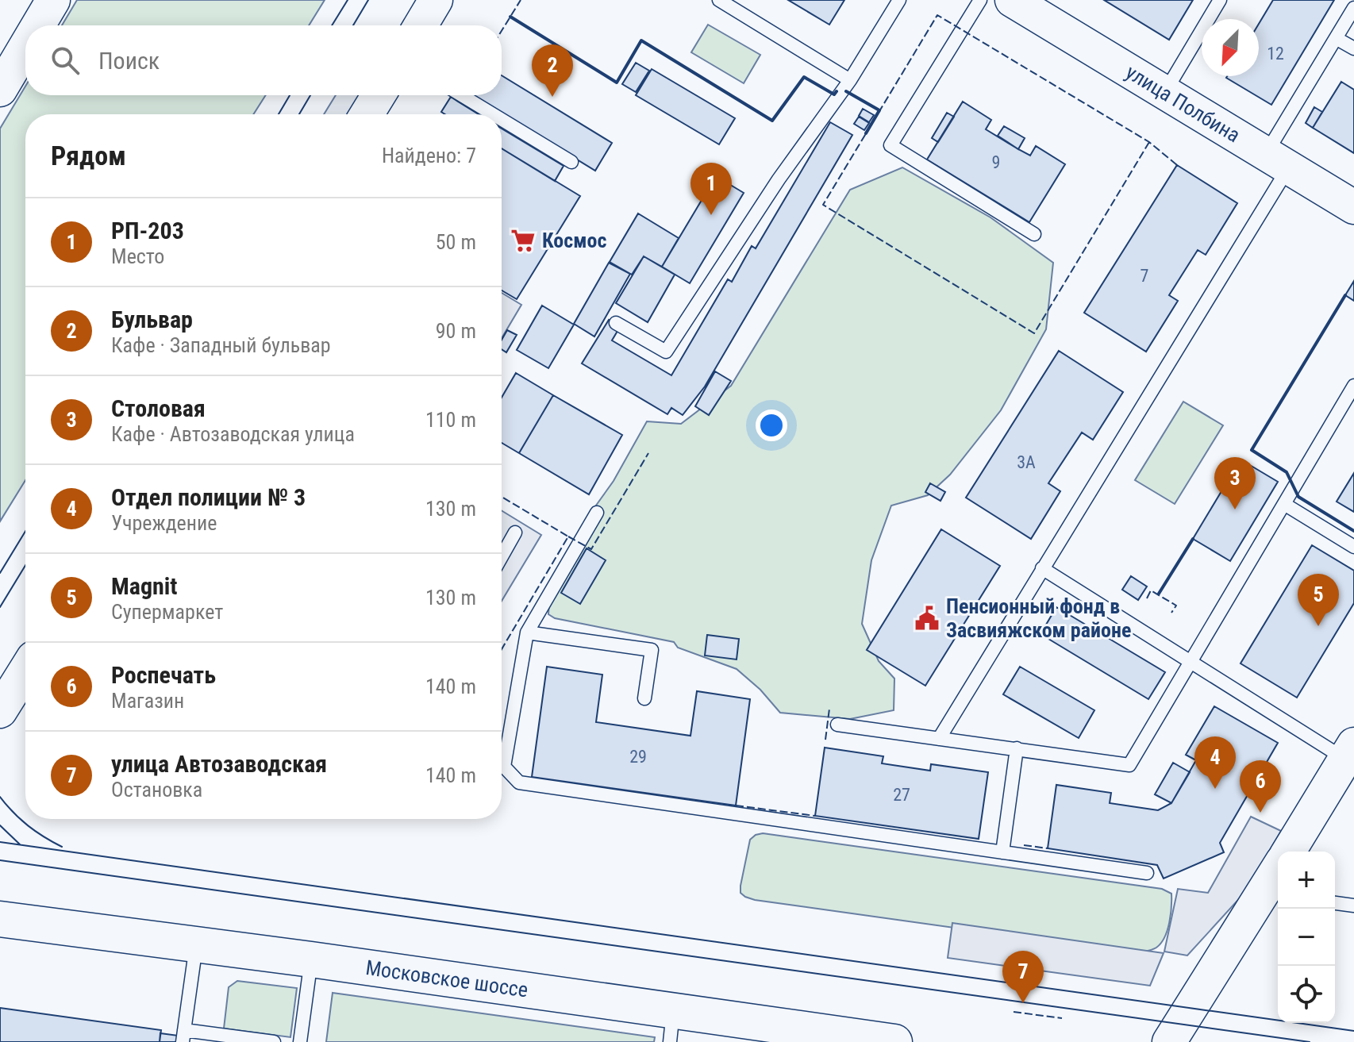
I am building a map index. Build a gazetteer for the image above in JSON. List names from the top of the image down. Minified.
{"streets":{"main road":["Московское шоссе"],"street":["улица Полбина"]},"places":{"supermarket":["Космос"],"public building":["Пенсионный фонд в Засвияжском районе"]},"house_numbers":["12","9","7","3А","29","27"],"north":"bottom left","page":{"search":"Поиск","pins":["2","1","3","5","4","6","7"],"heading":["Рядом","Найдено: 7"],"list":[{"mark":"1","name":"РП-203","note":"Место","value":"50 m"},{"mark":"2","name":"Бульвар","note":"Кафе · Западный бульвар","value":"90 m"},{"mark":"3","name":"Столовая","note":"Кафе · Автозаводская улица","value":"110 m"},{"mark":"4","name":"Отдел полиции № 3","note":"Учреждение","value":"130 m"},{"mark":"5","name":"Magnit","note":"Супермаркет","value":"130 m"},{"mark":"6","name":"Роспечать","note":"Магазин","value":"140 m"},{"mark":"7","name":"улица Автозаводская","note":"Остановка","value":"140 m"}],"map_buttons":["+","−"]}}
